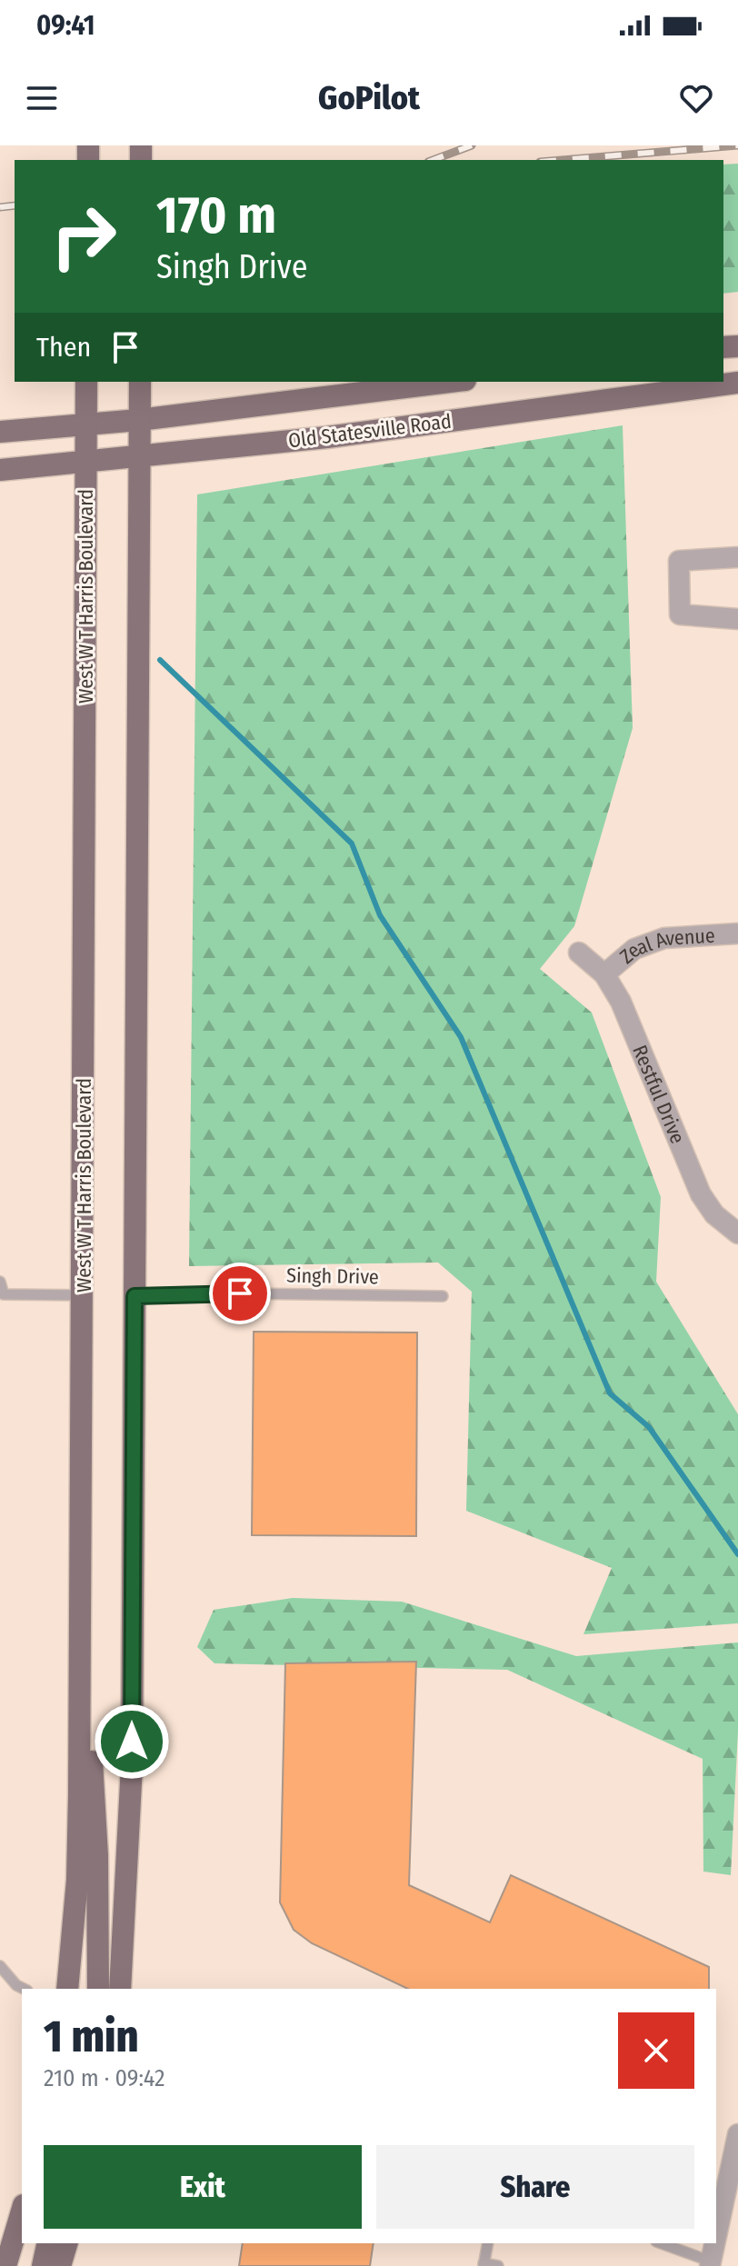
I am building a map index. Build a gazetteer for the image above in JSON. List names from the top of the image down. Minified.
{"streets":{"main road":["Old Statesville Road","West W T Harris Boulevard"],"street":["Zeal Avenue","Restful Drive"],"lane":["Singh Drive"]},"crossings":[["Old Statesville Road","West W T Harris Boulevard"],["Zeal Avenue","Restful Drive"]],"page":{"status":"09:41","header":"GoPilot","turn":["170 m","Singh Drive"],"then":"Then","heading":["1 min","210 m · 09:42"],"buttons":["Exit","Share"]}}
